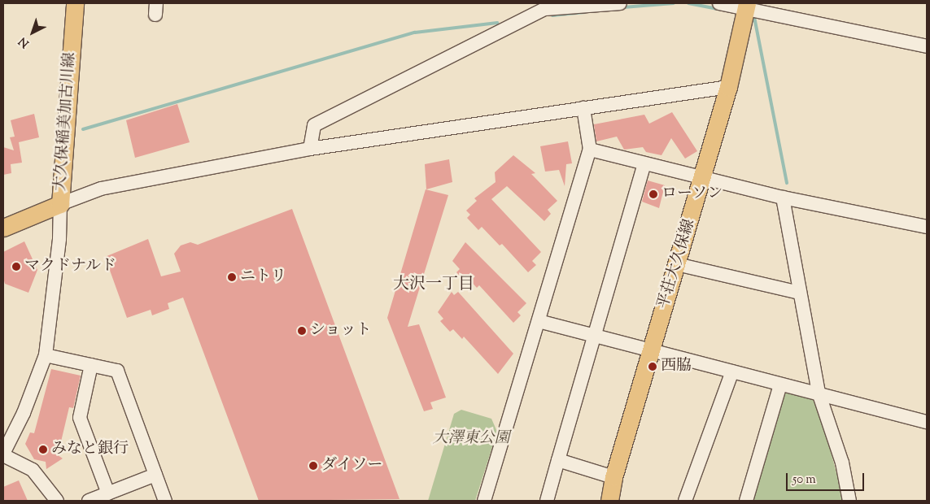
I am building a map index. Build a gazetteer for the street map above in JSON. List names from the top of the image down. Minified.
{"streets":{"main road":["大久保稲美加古川線","平荘大久保線"]},"districts":["大沢一丁目"],"parks":["大澤東公園"],"places":["ローソン","マクドナルド","ニトリ","ショット","西脇","みなと銀行","ダイソー"],"scale_bar":"50 m","north":"bottom left"}
